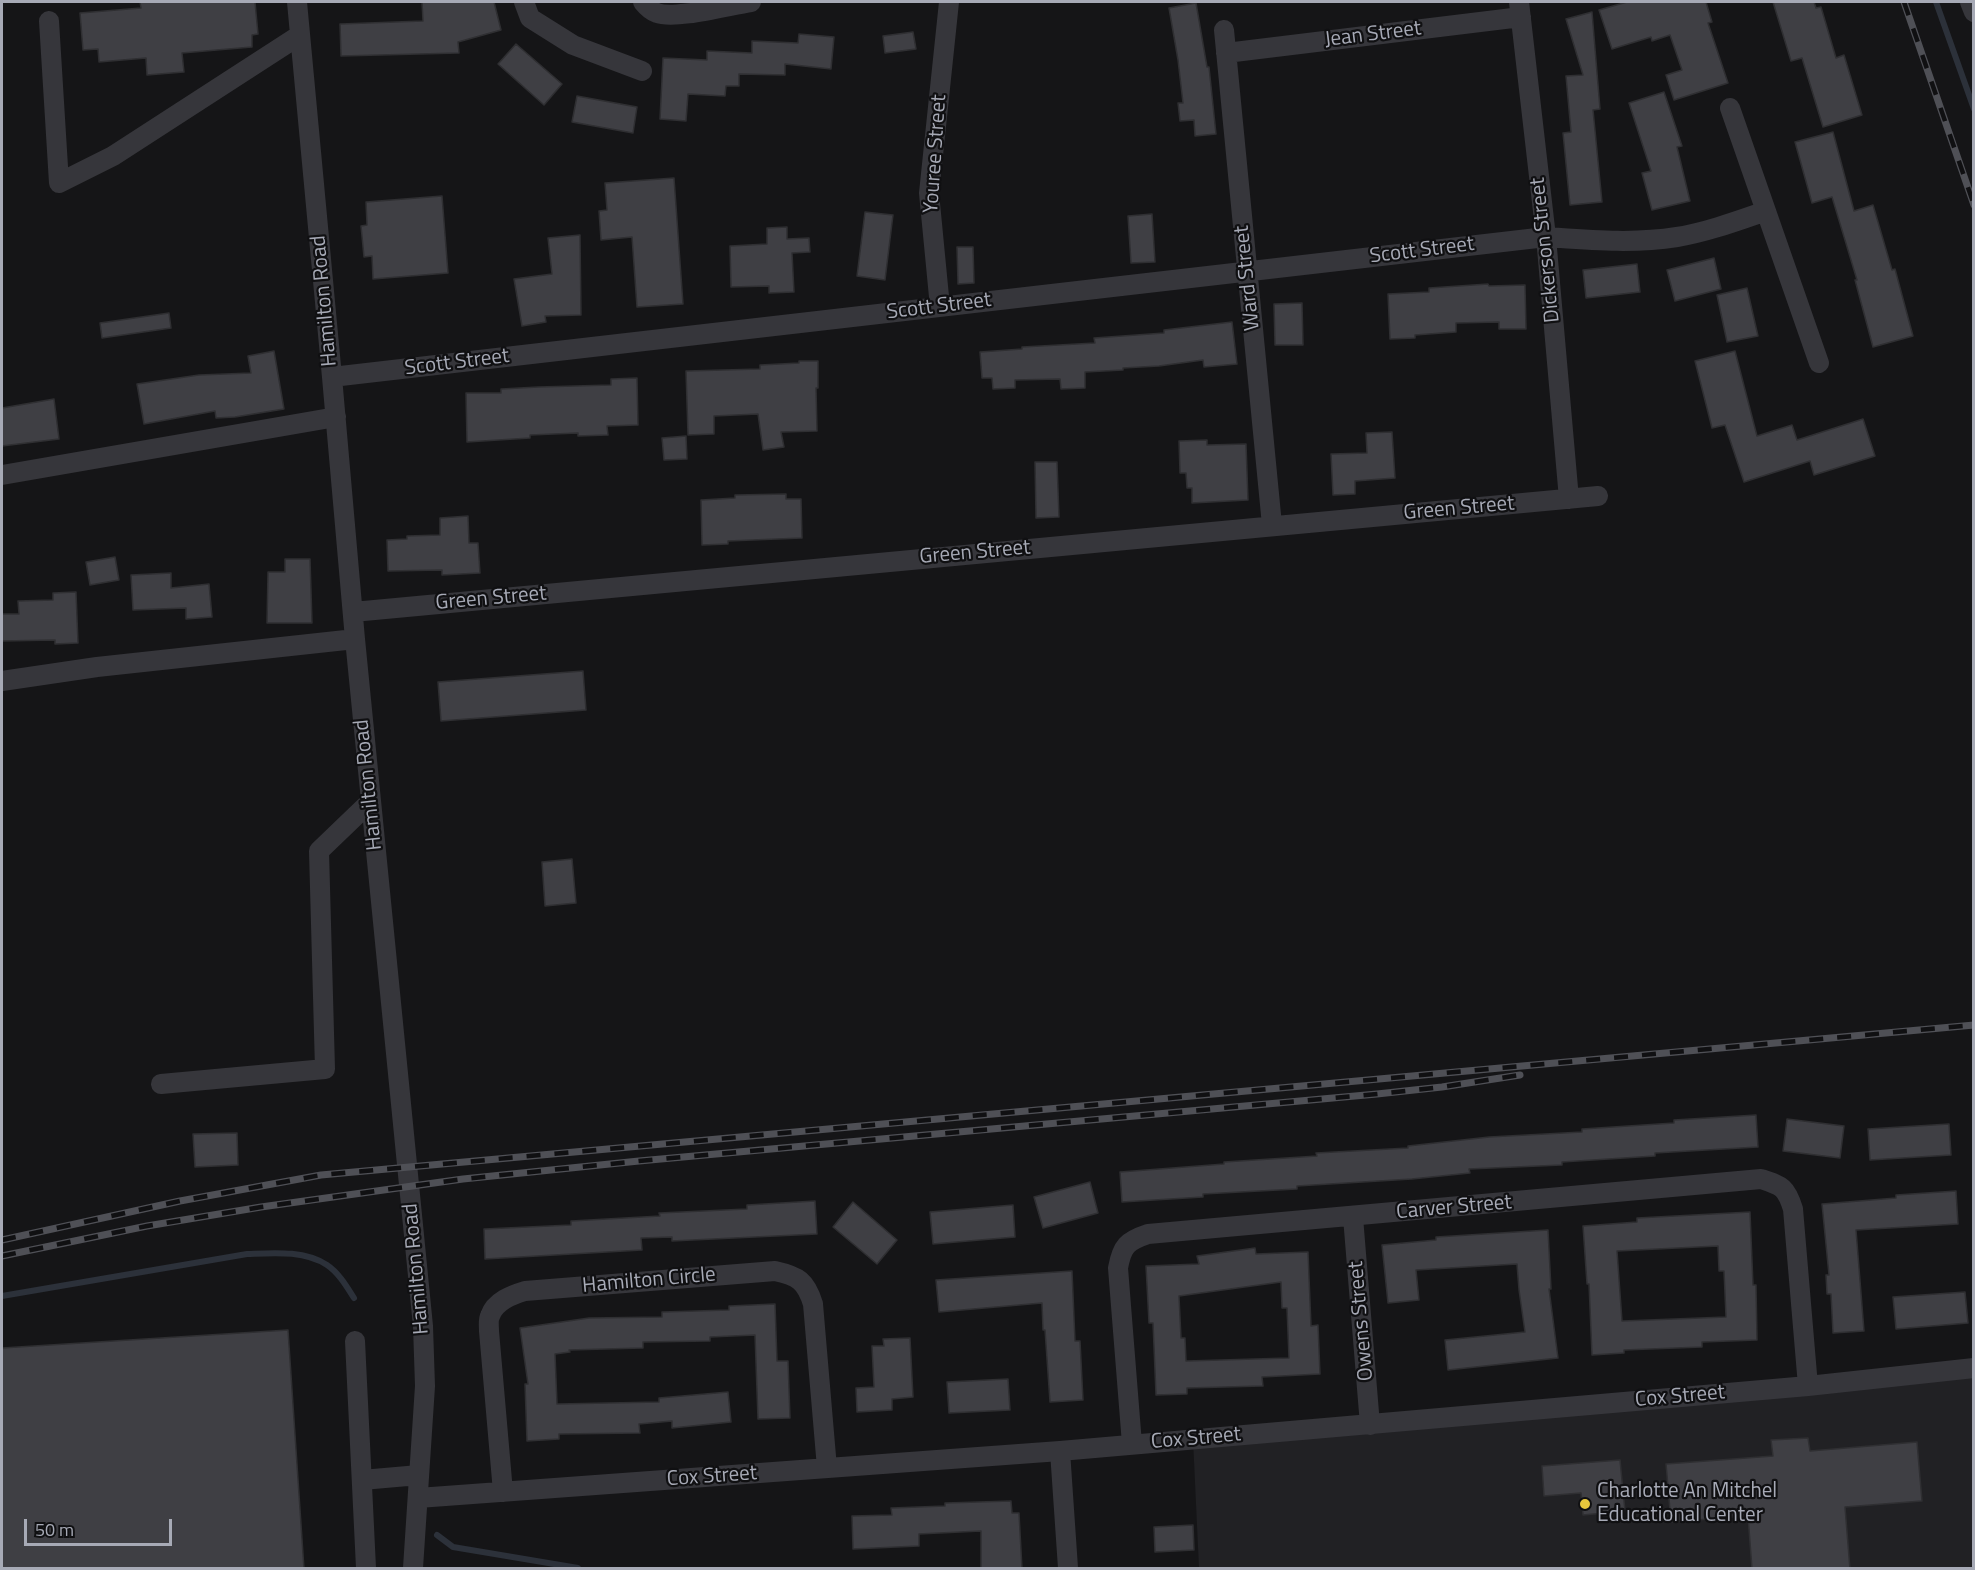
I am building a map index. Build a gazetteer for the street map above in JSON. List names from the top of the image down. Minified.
{"streets":{"street":["Jean Street","Youree Street","Dickerson Street","Scott Street","Ward Street","Hamilton Road","Green Street","Carver Street","Hamilton Circle","Owens Street","Cox Street"]},"crossings":[["Jean Street","Dickerson Street"],["Jean Street","Ward Street"],["Youree Street","Scott Street"],["Dickerson Street","Scott Street"],["Dickerson Street","Green Street"],["Scott Street","Ward Street"],["Scott Street","Hamilton Road"],["Ward Street","Green Street"],["Hamilton Road","Green Street"],["Hamilton Road","Cox Street"],["Carver Street","Owens Street"],["Carver Street","Cox Street"],["Hamilton Circle","Cox Street"],["Owens Street","Cox Street"]],"places":["Charlotte An Mitchel Educational Center"],"scale_bar":"50 m"}
